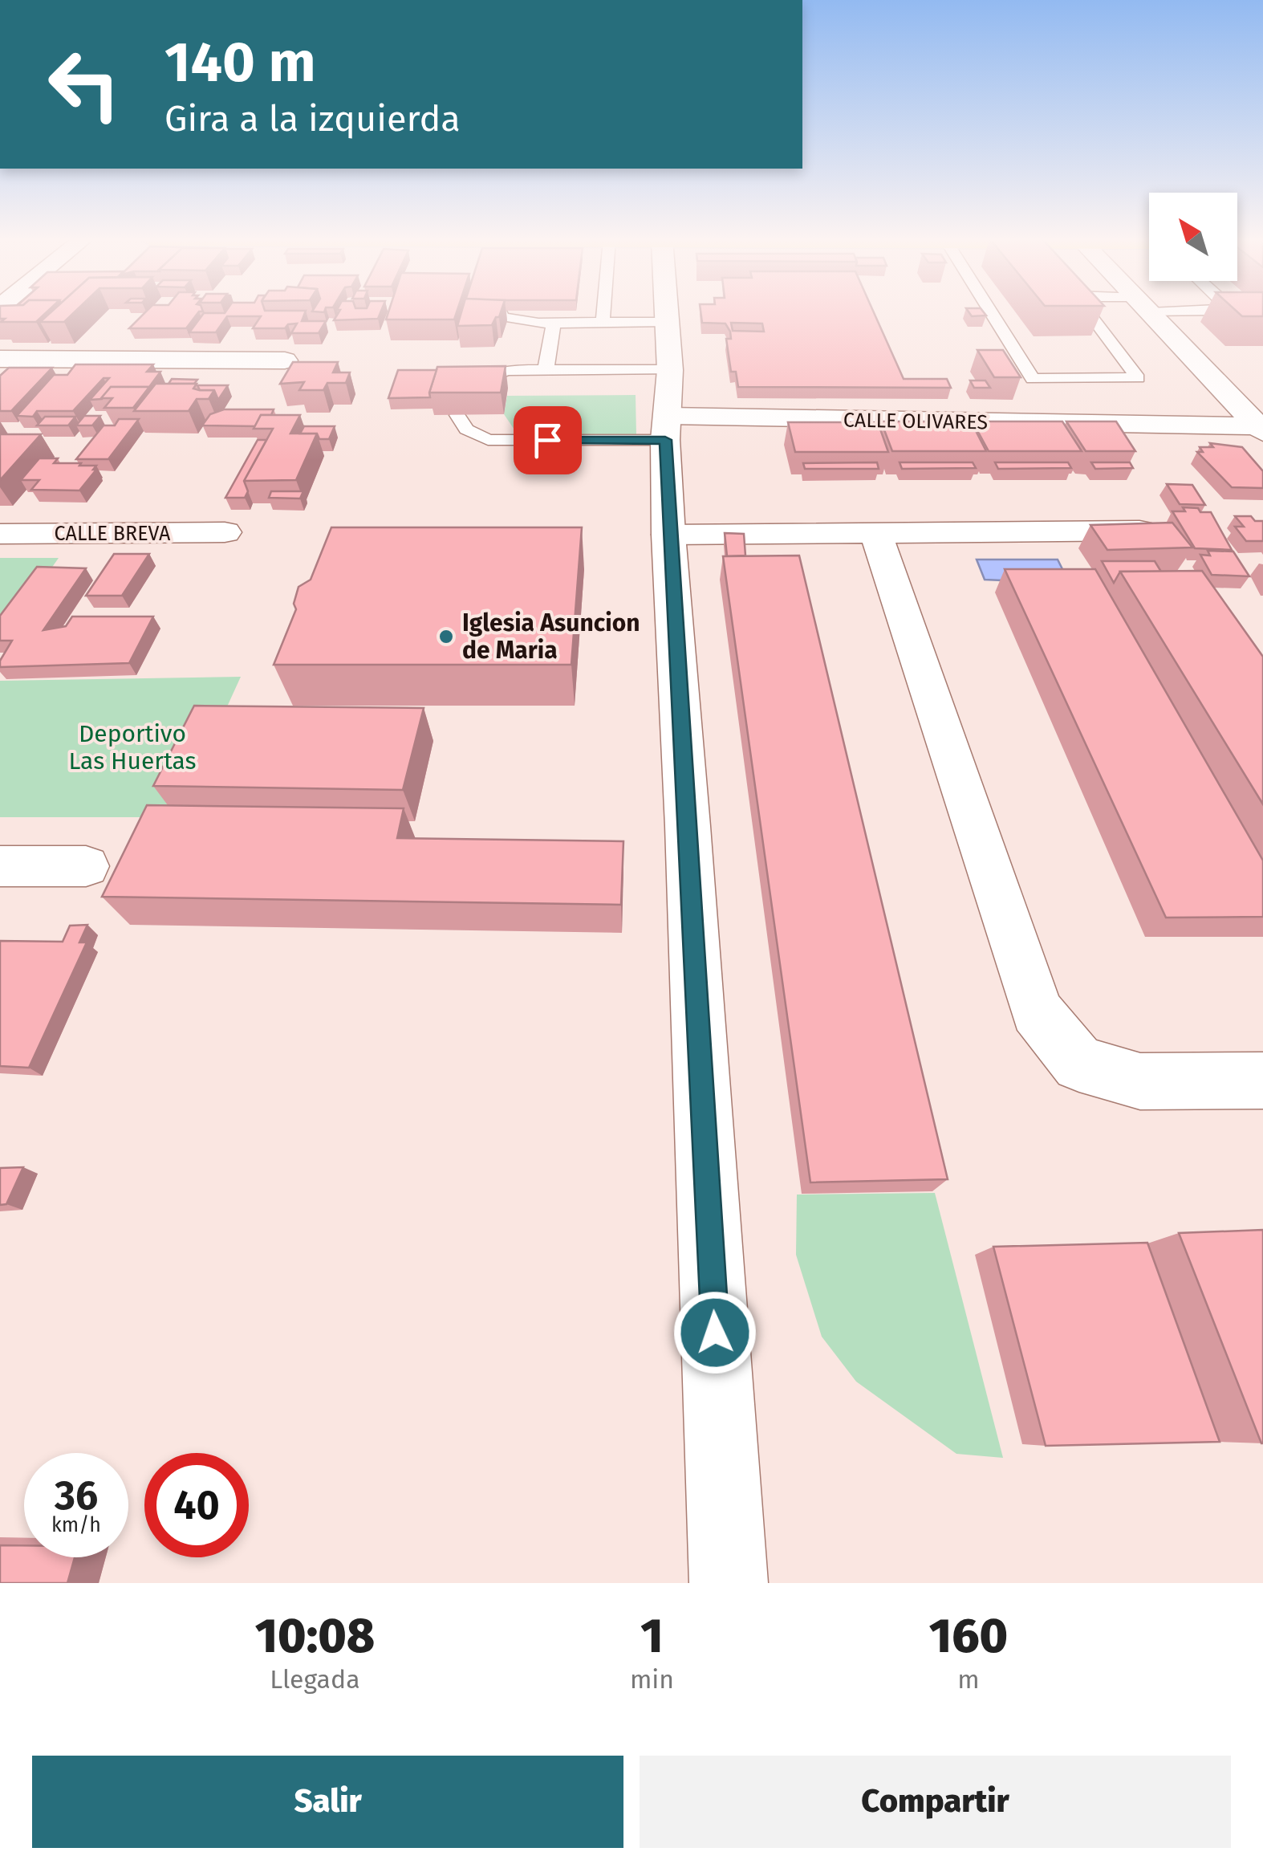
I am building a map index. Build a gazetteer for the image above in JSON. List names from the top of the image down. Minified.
{"streets":{"street":["CALLE OLIVARES","CALLE BREVA"]},"parks":["Deportivo Las Huertas"],"places":["Iglesia Asuncion de Maria"],"north":"top left","page":{"turn":["140 m","Gira a la izquierda"],"speed":"36 km/h","limit":"40","eta":["10:08","Llegada","1","min","160","m"],"buttons":["Salir","Compartir"]}}
